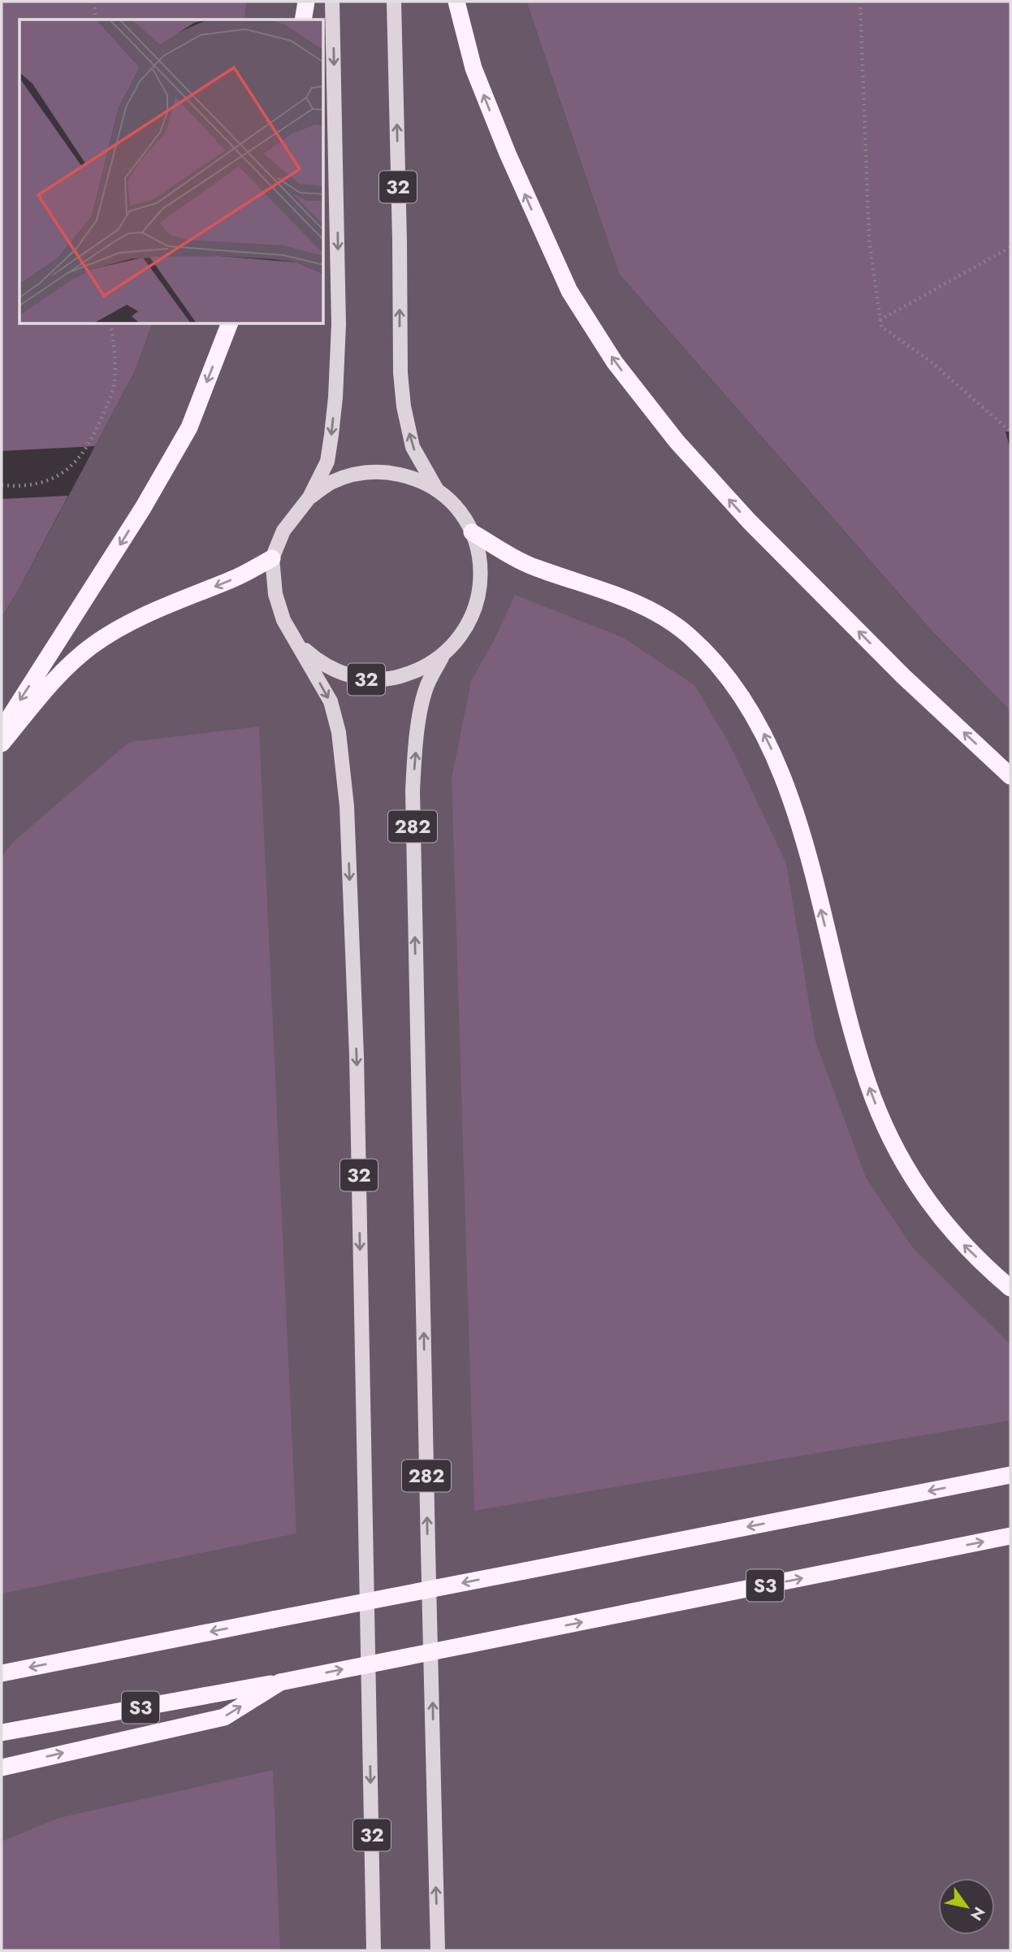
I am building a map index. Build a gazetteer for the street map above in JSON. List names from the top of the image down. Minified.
{"streets":{"highway":["S3"],"main road":["32","282"]},"crossings":[["32","282"]],"north":"bottom right"}
